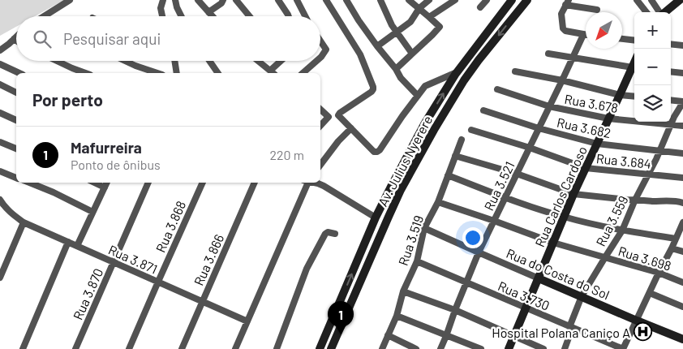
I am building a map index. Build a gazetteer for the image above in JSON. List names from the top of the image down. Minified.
{"streets":{"main road":["Av. Julius Nyerere","Rua Carlos Cardoso","Rua do Costa do Sol"],"street":["Rua 3.678","Rua 3.682","Rua 3.684","Rua 3.521","Rua 3.559","Rua 3.868","Rua 3.519","Rua 3.698","Rua 3.871","Rua 3.866","Rua 3.870","Rua 3.730"]},"crossings":[["Rua 3.678","Rua 3.521"],["Rua 3.678","Rua Carlos Cardoso"],["Rua 3.678","Rua 3.559"],["Rua 3.682","Rua 3.521"],["Rua 3.682","Rua Carlos Cardoso"],["Rua 3.682","Rua 3.559"],["Rua 3.684","Rua 3.521"],["Rua 3.684","Rua Carlos Cardoso"],["Rua 3.684","Rua 3.559"],["Rua 3.521","Rua 3.698"],["Rua 3.521","Rua do Costa do Sol"],["Rua 3.521","Rua 3.730"],["Rua Carlos Cardoso","Rua 3.698"],["Rua Carlos Cardoso","Rua do Costa do Sol"],["Rua Carlos Cardoso","Rua 3.730"],["Rua 3.559","Rua 3.698"],["Rua 3.559","Rua do Costa do Sol"],["Rua 3.559","Rua 3.730"],["Rua 3.868","Rua 3.871"],["Rua 3.519","Rua 3.698"],["Rua 3.519","Rua do Costa do Sol"],["Rua 3.519","Rua 3.730"],["Rua 3.871","Rua 3.866"],["Rua 3.871","Rua 3.870"]],"places":{"hospital":["Hospital Polana Caniço A"]},"north":"bottom left","page":{"map_buttons":["+","−"],"search":"Pesquisar aqui","heading":"Por perto","list":[{"mark":"1","name":"Mafurreira","note":"Ponto de ônibus","value":"220 m"}],"pins":"1"}}
